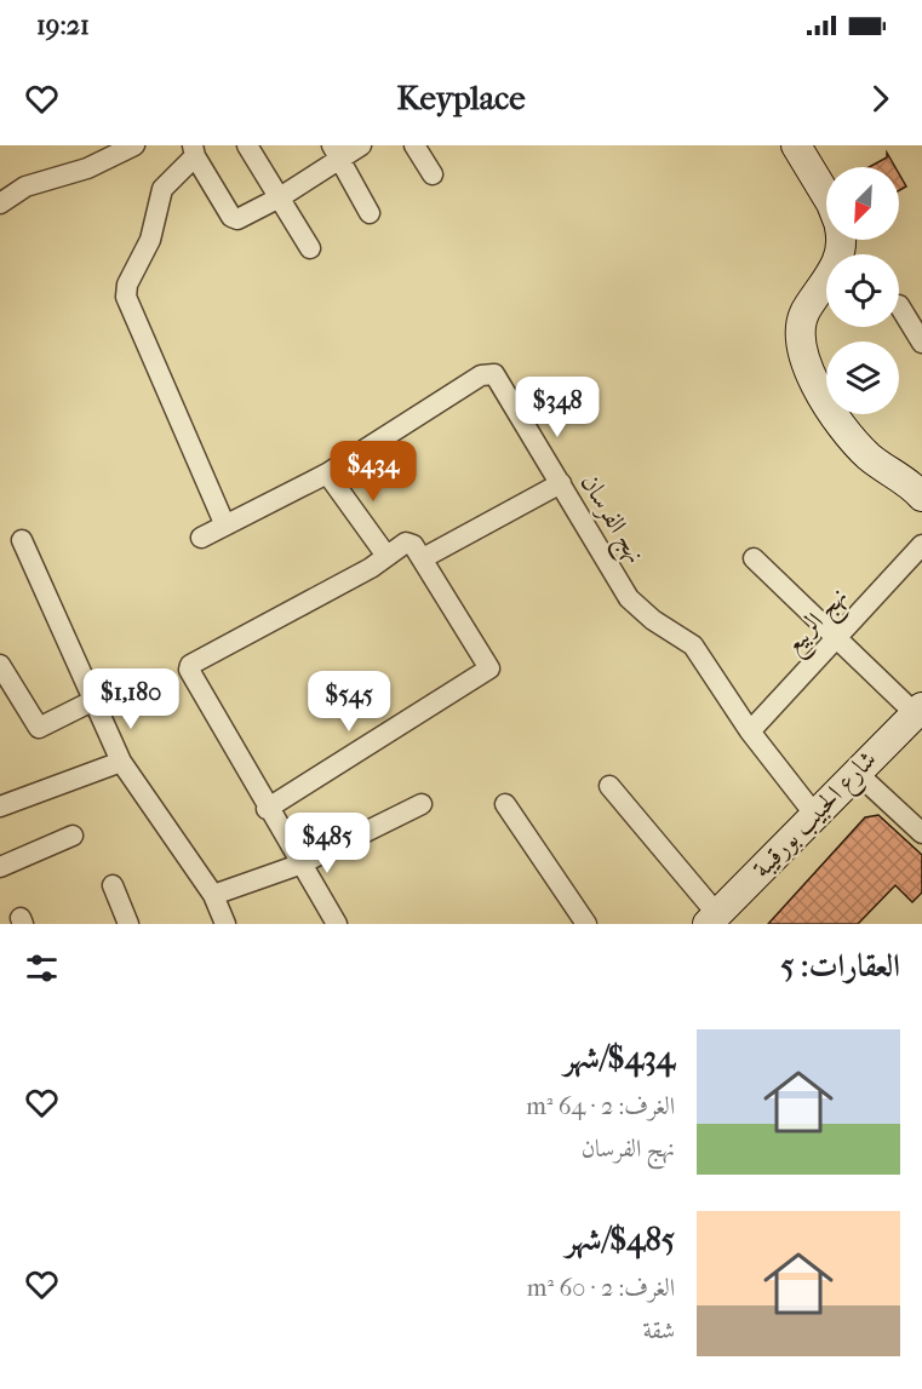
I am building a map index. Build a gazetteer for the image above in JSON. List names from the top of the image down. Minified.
{"streets":{"street":["نهج الفرسان","نهج الربيع","شارع الحبيب بورقيبة"]},"crossings":[["نهج الفرسان","نهج الربيع"],["نهج الفرسان","شارع الحبيب بورقيبة"]],"north":"bottom left","page":{"status":"19:21","header":"Keyplace","price":["$348","$434","$1,180","$545","$485"],"heading":"العقارات: 5","list":[{"name":"$434/شهر","note":"الغرف: 2 · 64 m² · نهج الفرسان"},{"name":"$485/شهر","note":"الغرف: 2 · 60 m² · شقة"}]}}
